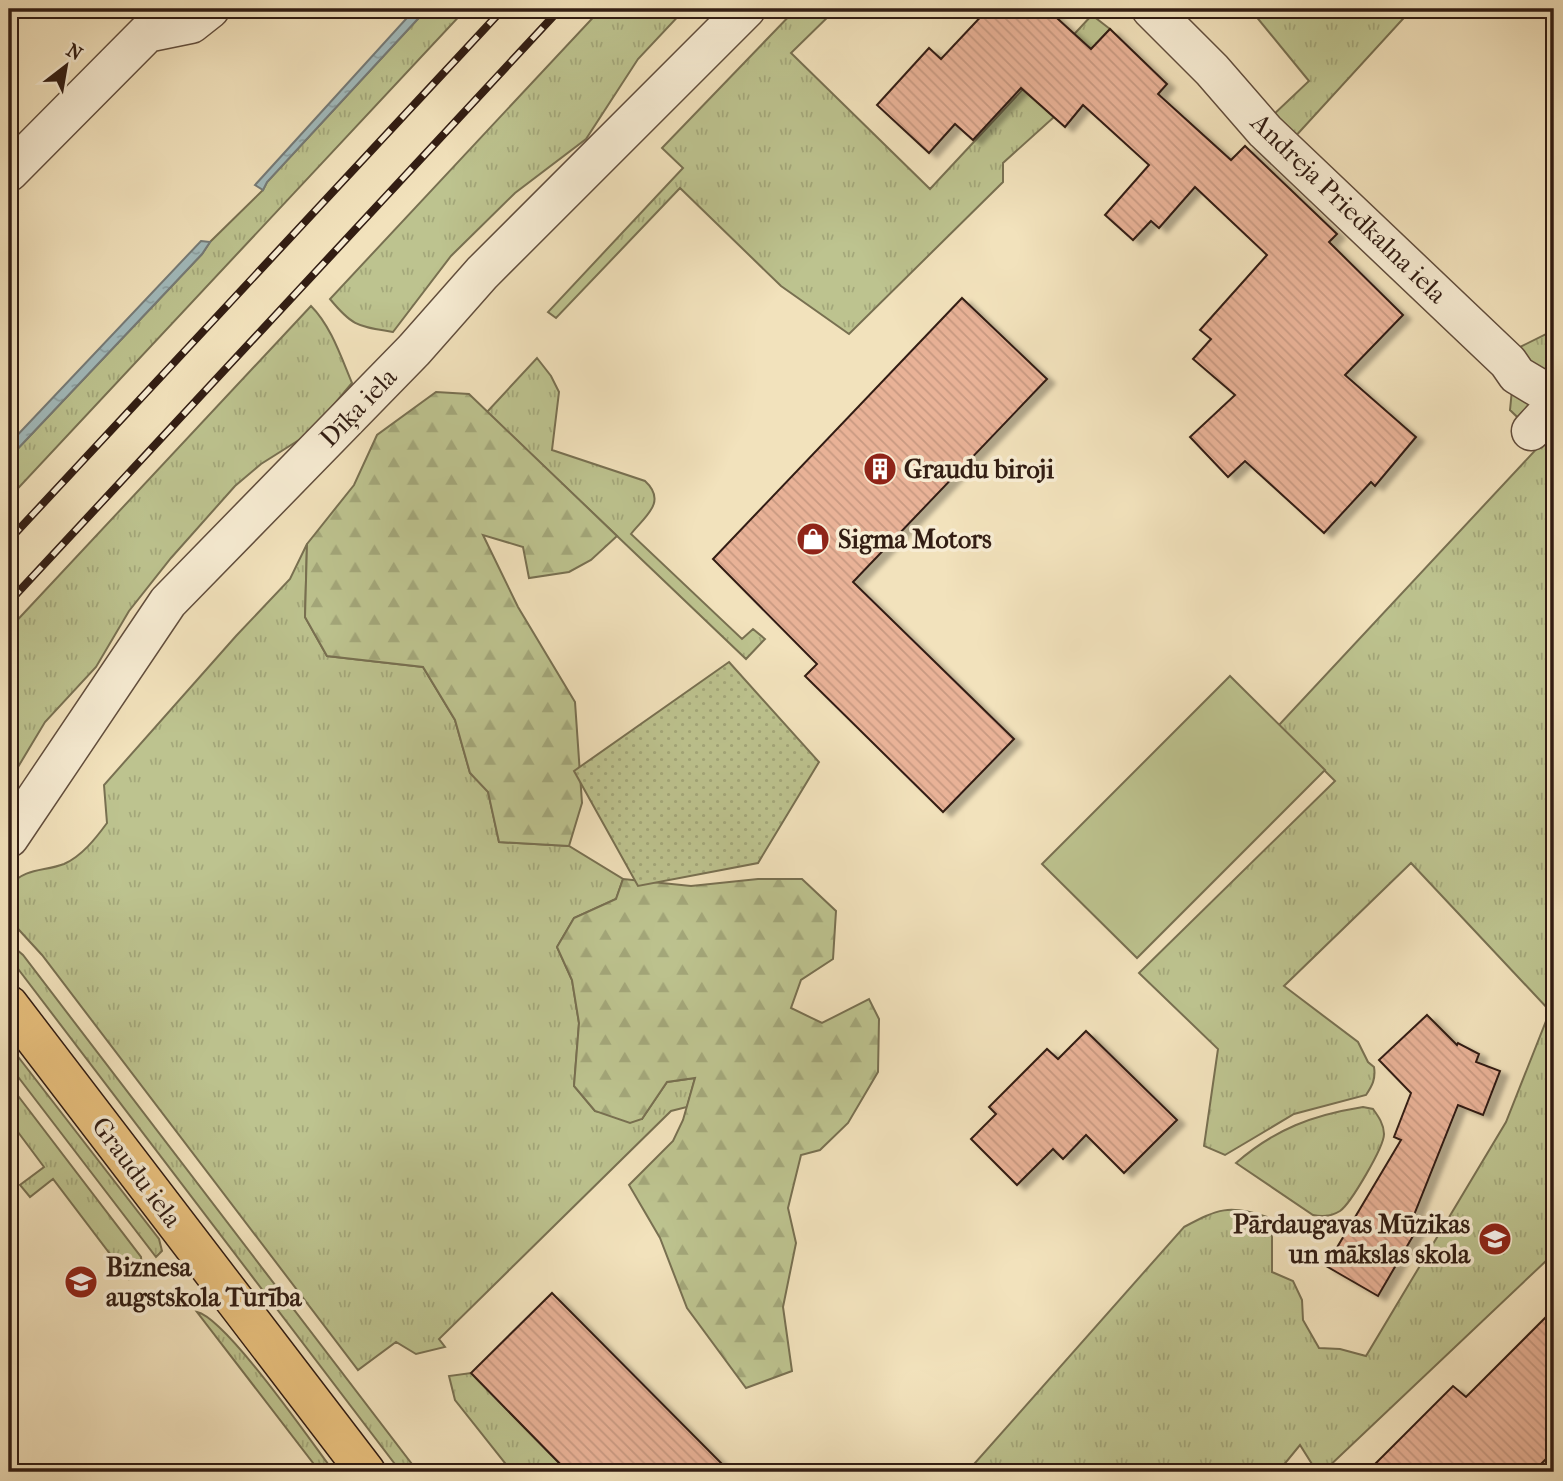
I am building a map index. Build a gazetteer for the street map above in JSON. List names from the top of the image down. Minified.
{"streets":{"main road":["Graudu iela"],"street":["Andreja Priedkalna iela","Dīķa iela"]},"places":{"building":["Graudu biroji"],"shop":["Sigma Motors"],"school or university":["Pārdaugavas Mūzikas un mākslas skola","Biznesa augstskola Turība"]},"north":"top right"}
